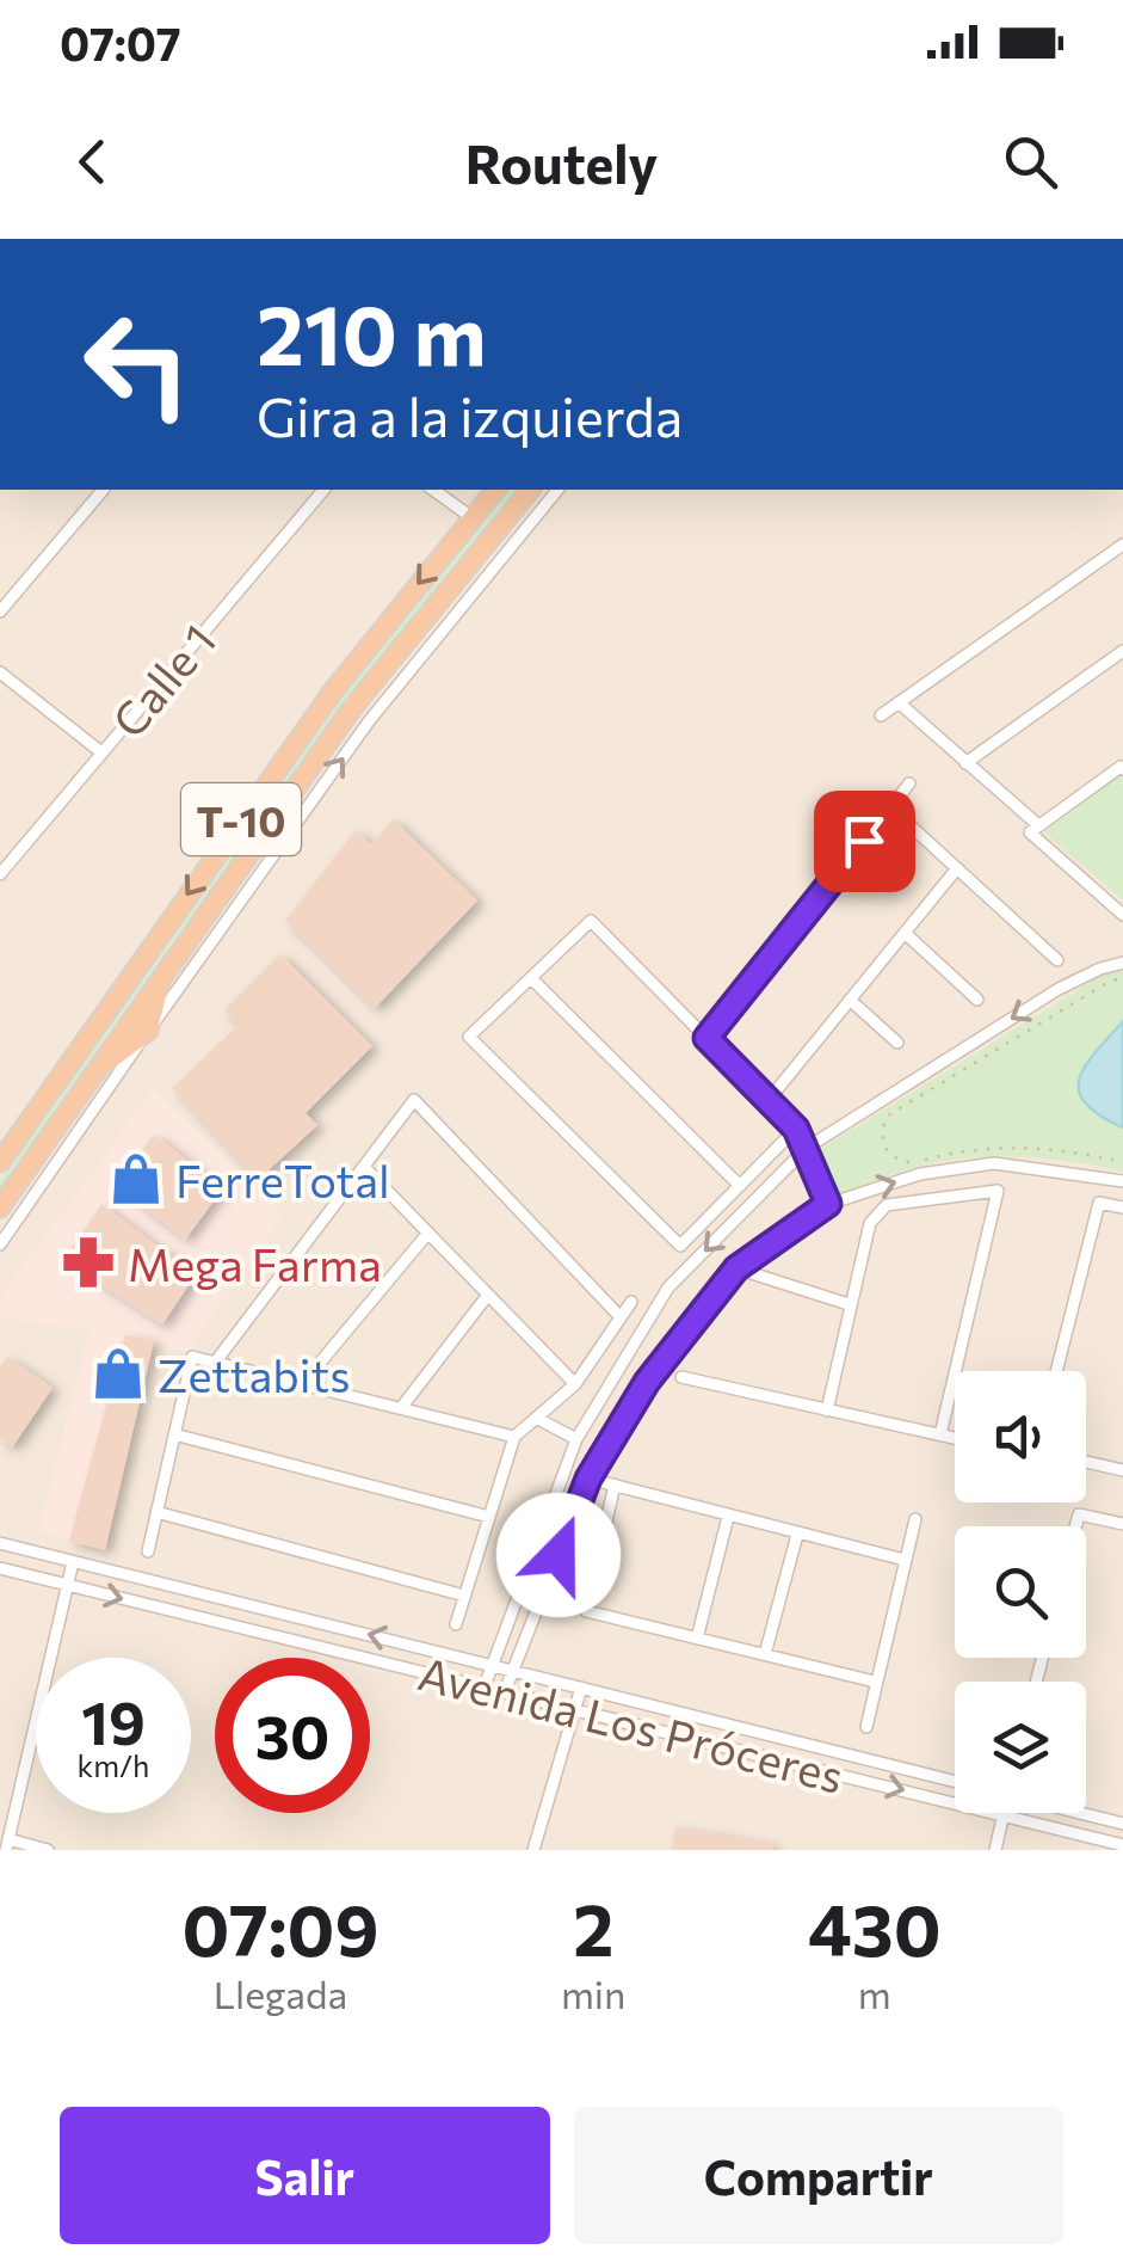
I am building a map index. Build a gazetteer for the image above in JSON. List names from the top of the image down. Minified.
{"streets":{"highway":["T-10"],"street":["Calle 1","Avenida Los Próceres"]},"places":{"shop":["FerreTotal","Zettabits"],"pharmacy":["Mega Farma"]},"page":{"status":"07:07","header":"Routely","turn":["210 m","Gira a la izquierda"],"speed":"19 km/h","limit":"30","eta":["07:09","Llegada","2","min","430","m"],"buttons":["Salir","Compartir"]}}
